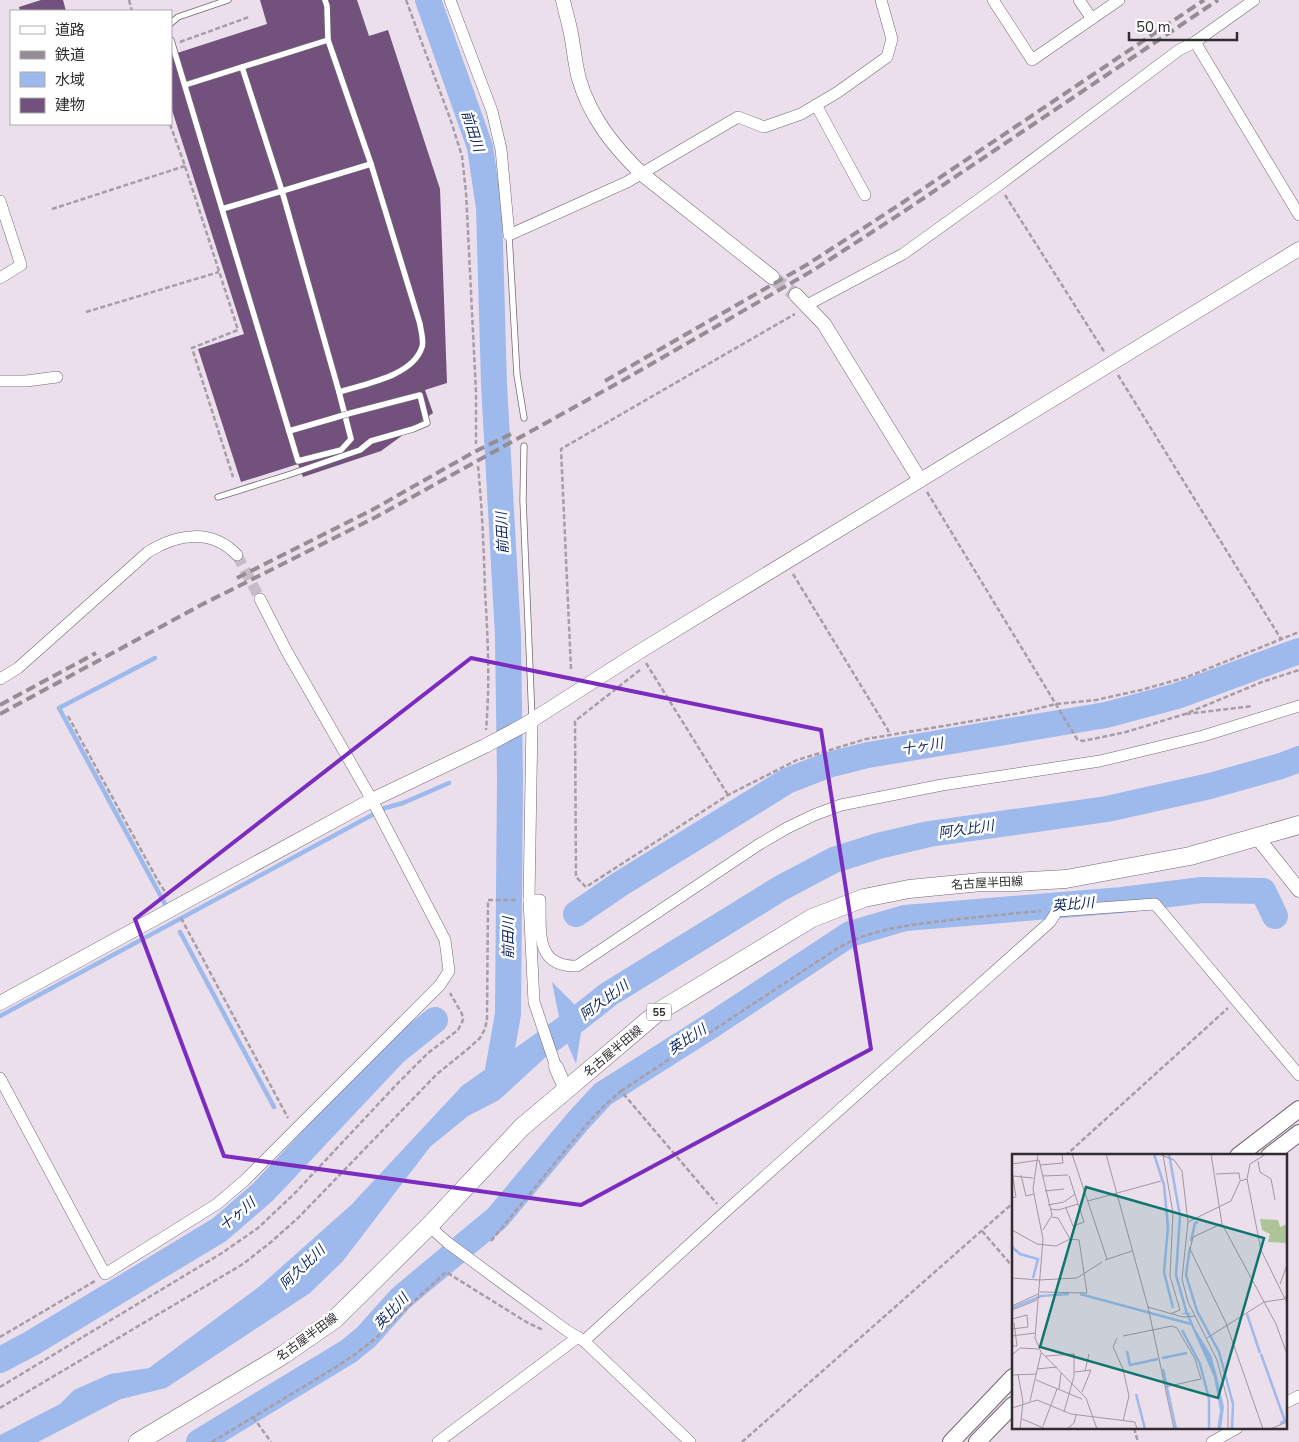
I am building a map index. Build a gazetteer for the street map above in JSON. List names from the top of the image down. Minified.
{"streets":{"main road":["名古屋半田線","55"]},"water":["前田川","十ヶ川","阿久比川","英比川"],"legend":["道路","鉄道","水域","建物"],"scale_bar":"50 m"}
